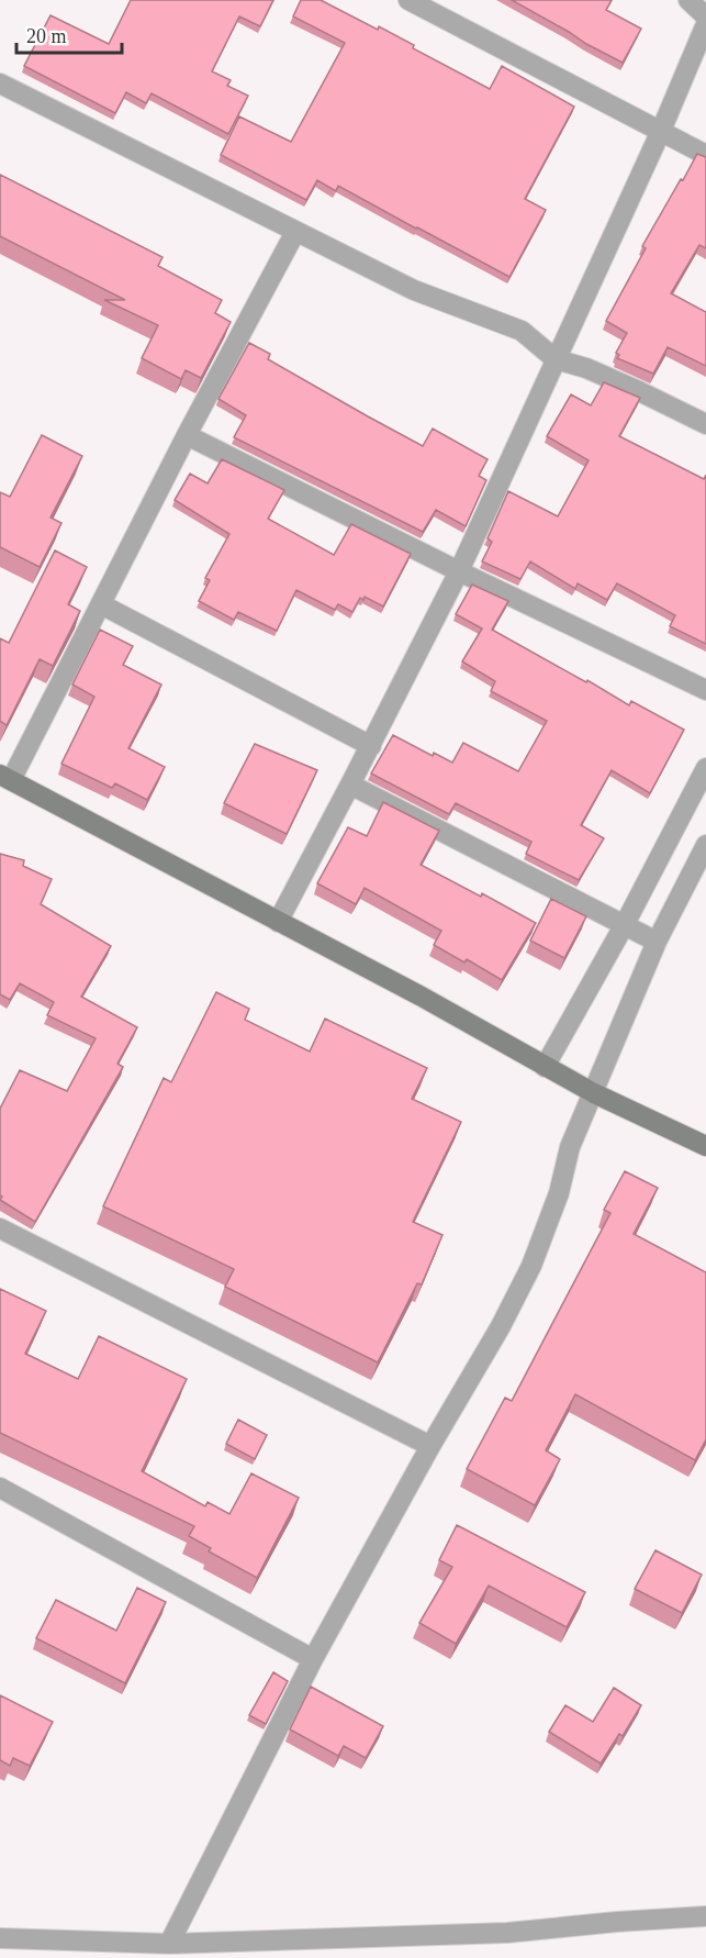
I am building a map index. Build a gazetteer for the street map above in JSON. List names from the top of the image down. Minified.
{"scale_bar":"20 m"}
